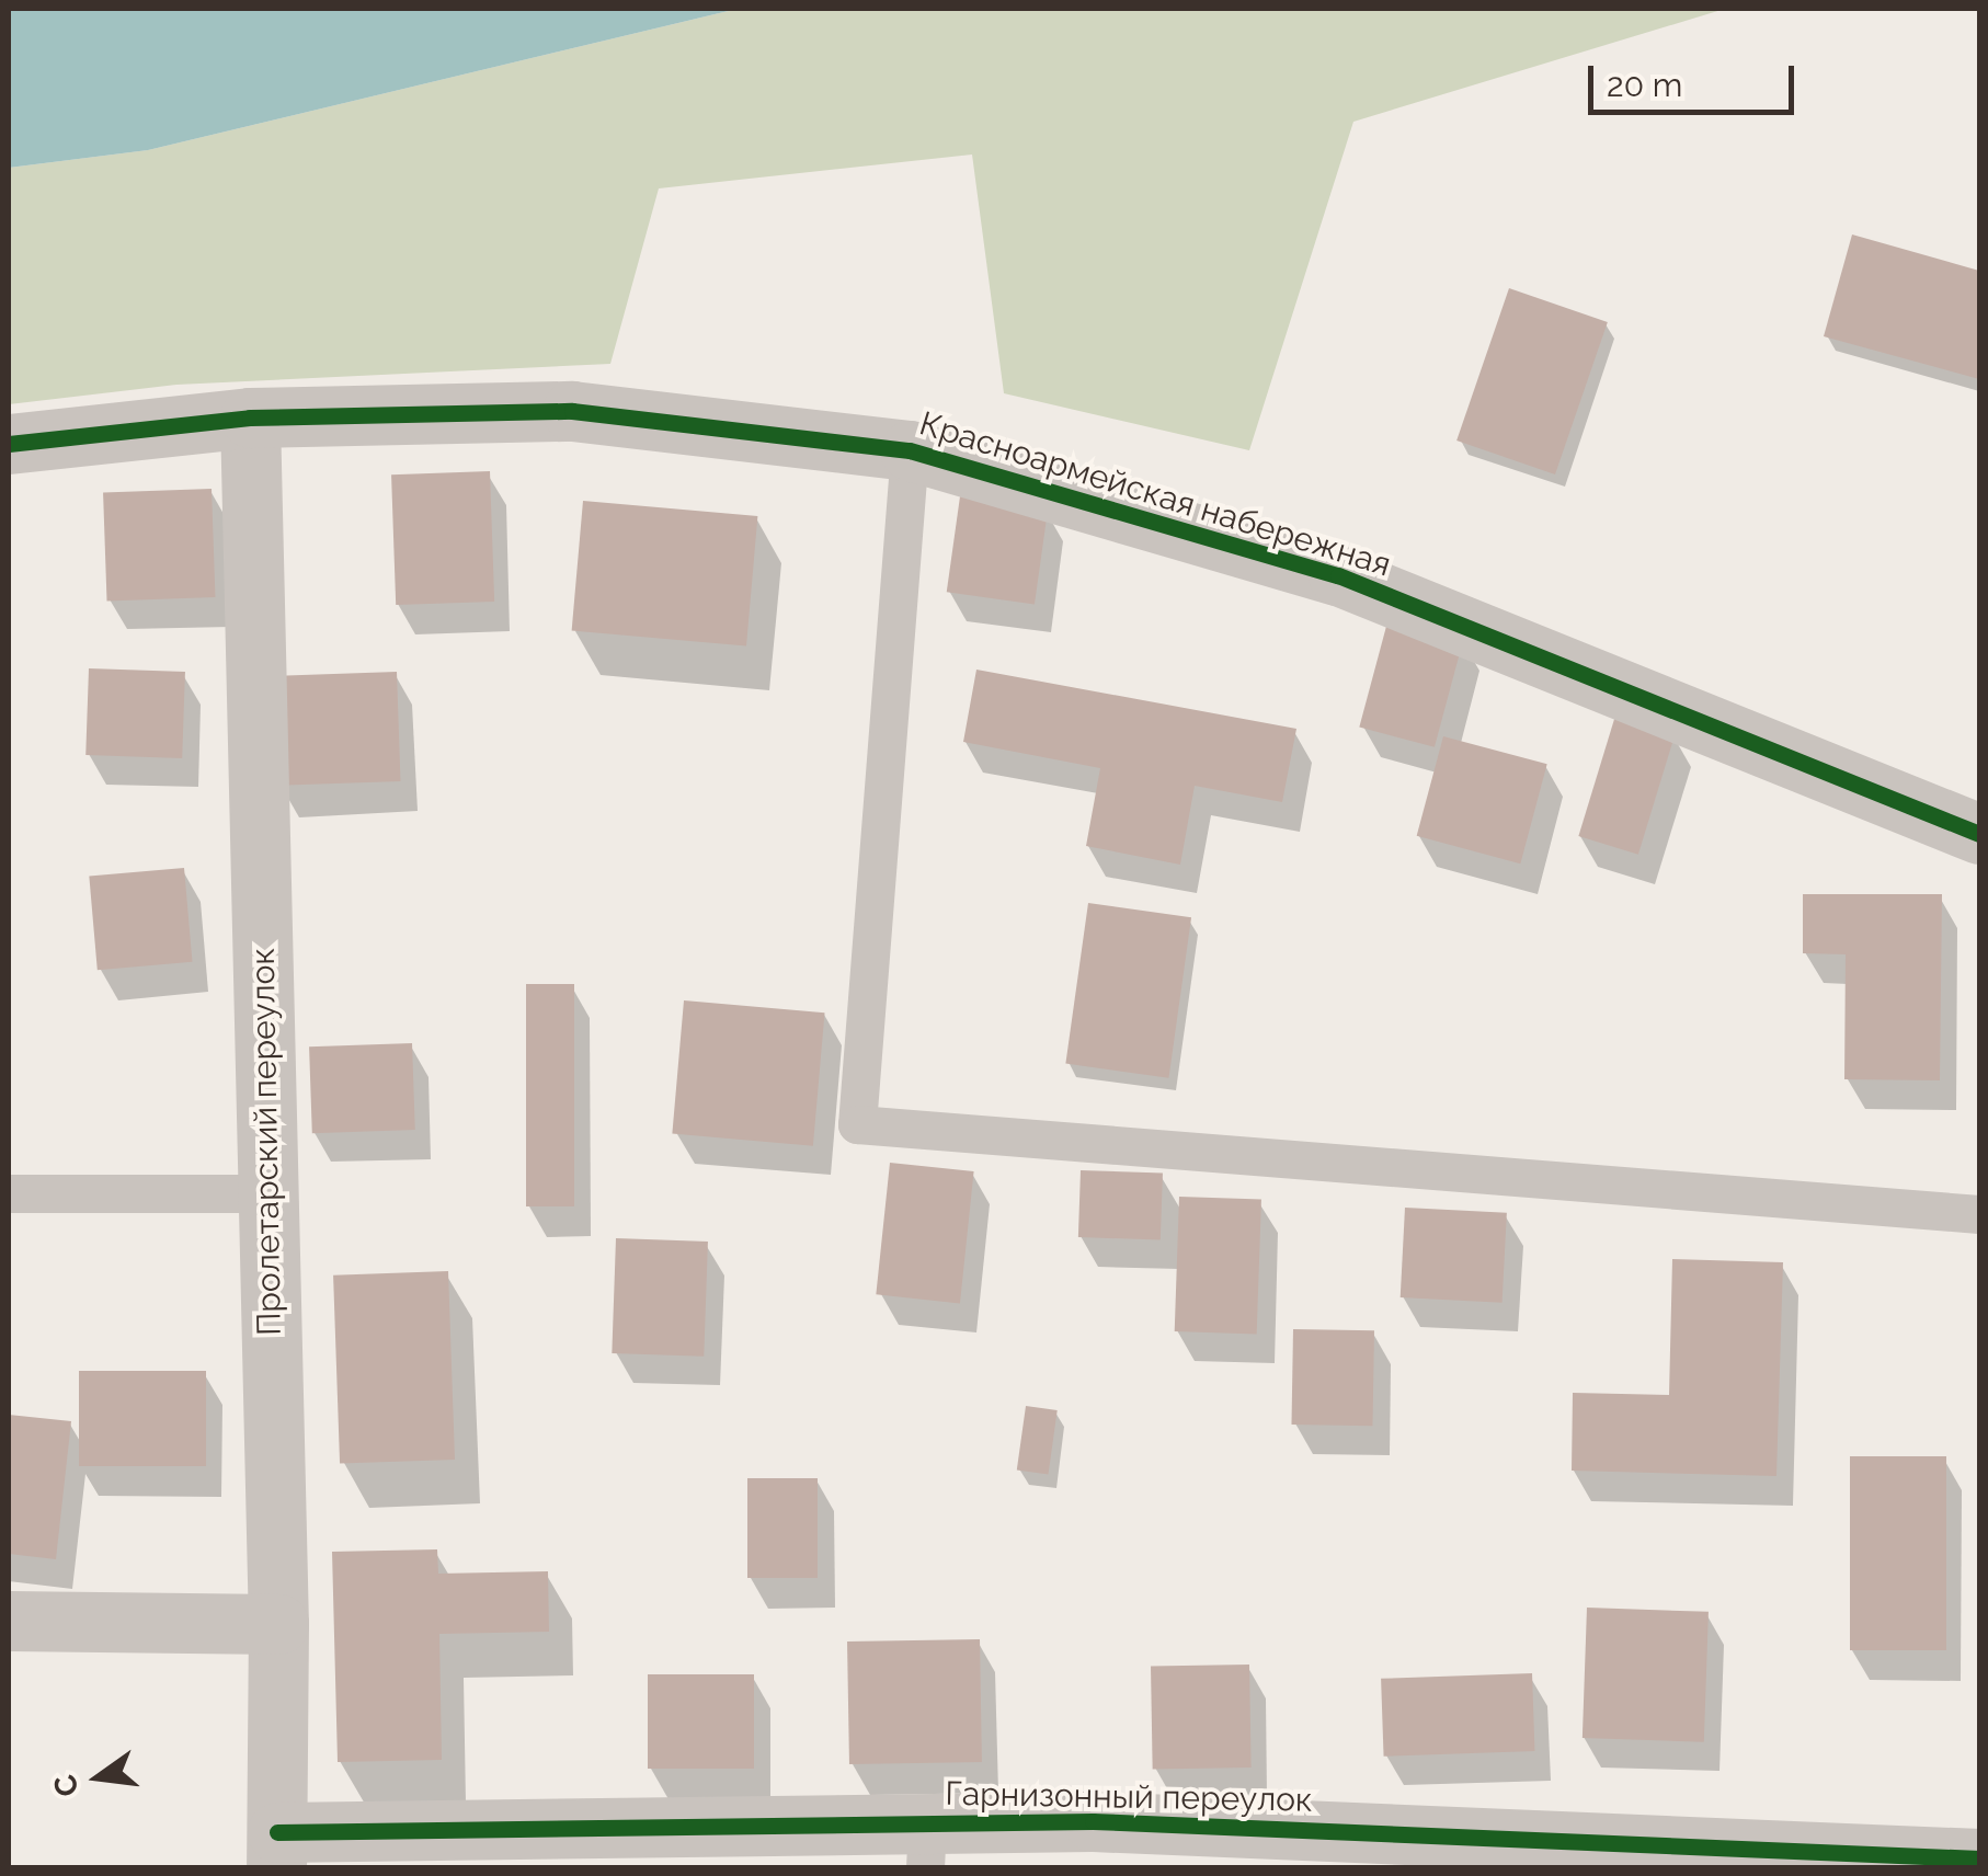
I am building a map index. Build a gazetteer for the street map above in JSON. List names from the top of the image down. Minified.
{"streets":{"street":["Красноармейская набережная","Пролетарский переулок","Гарнизонный переулок"]},"crossings":[["Красноармейская набережная","Пролетарский переулок"],["Пролетарский переулок","Гарнизонный переулок"]],"scale_bar":"20 m","north":"left"}
